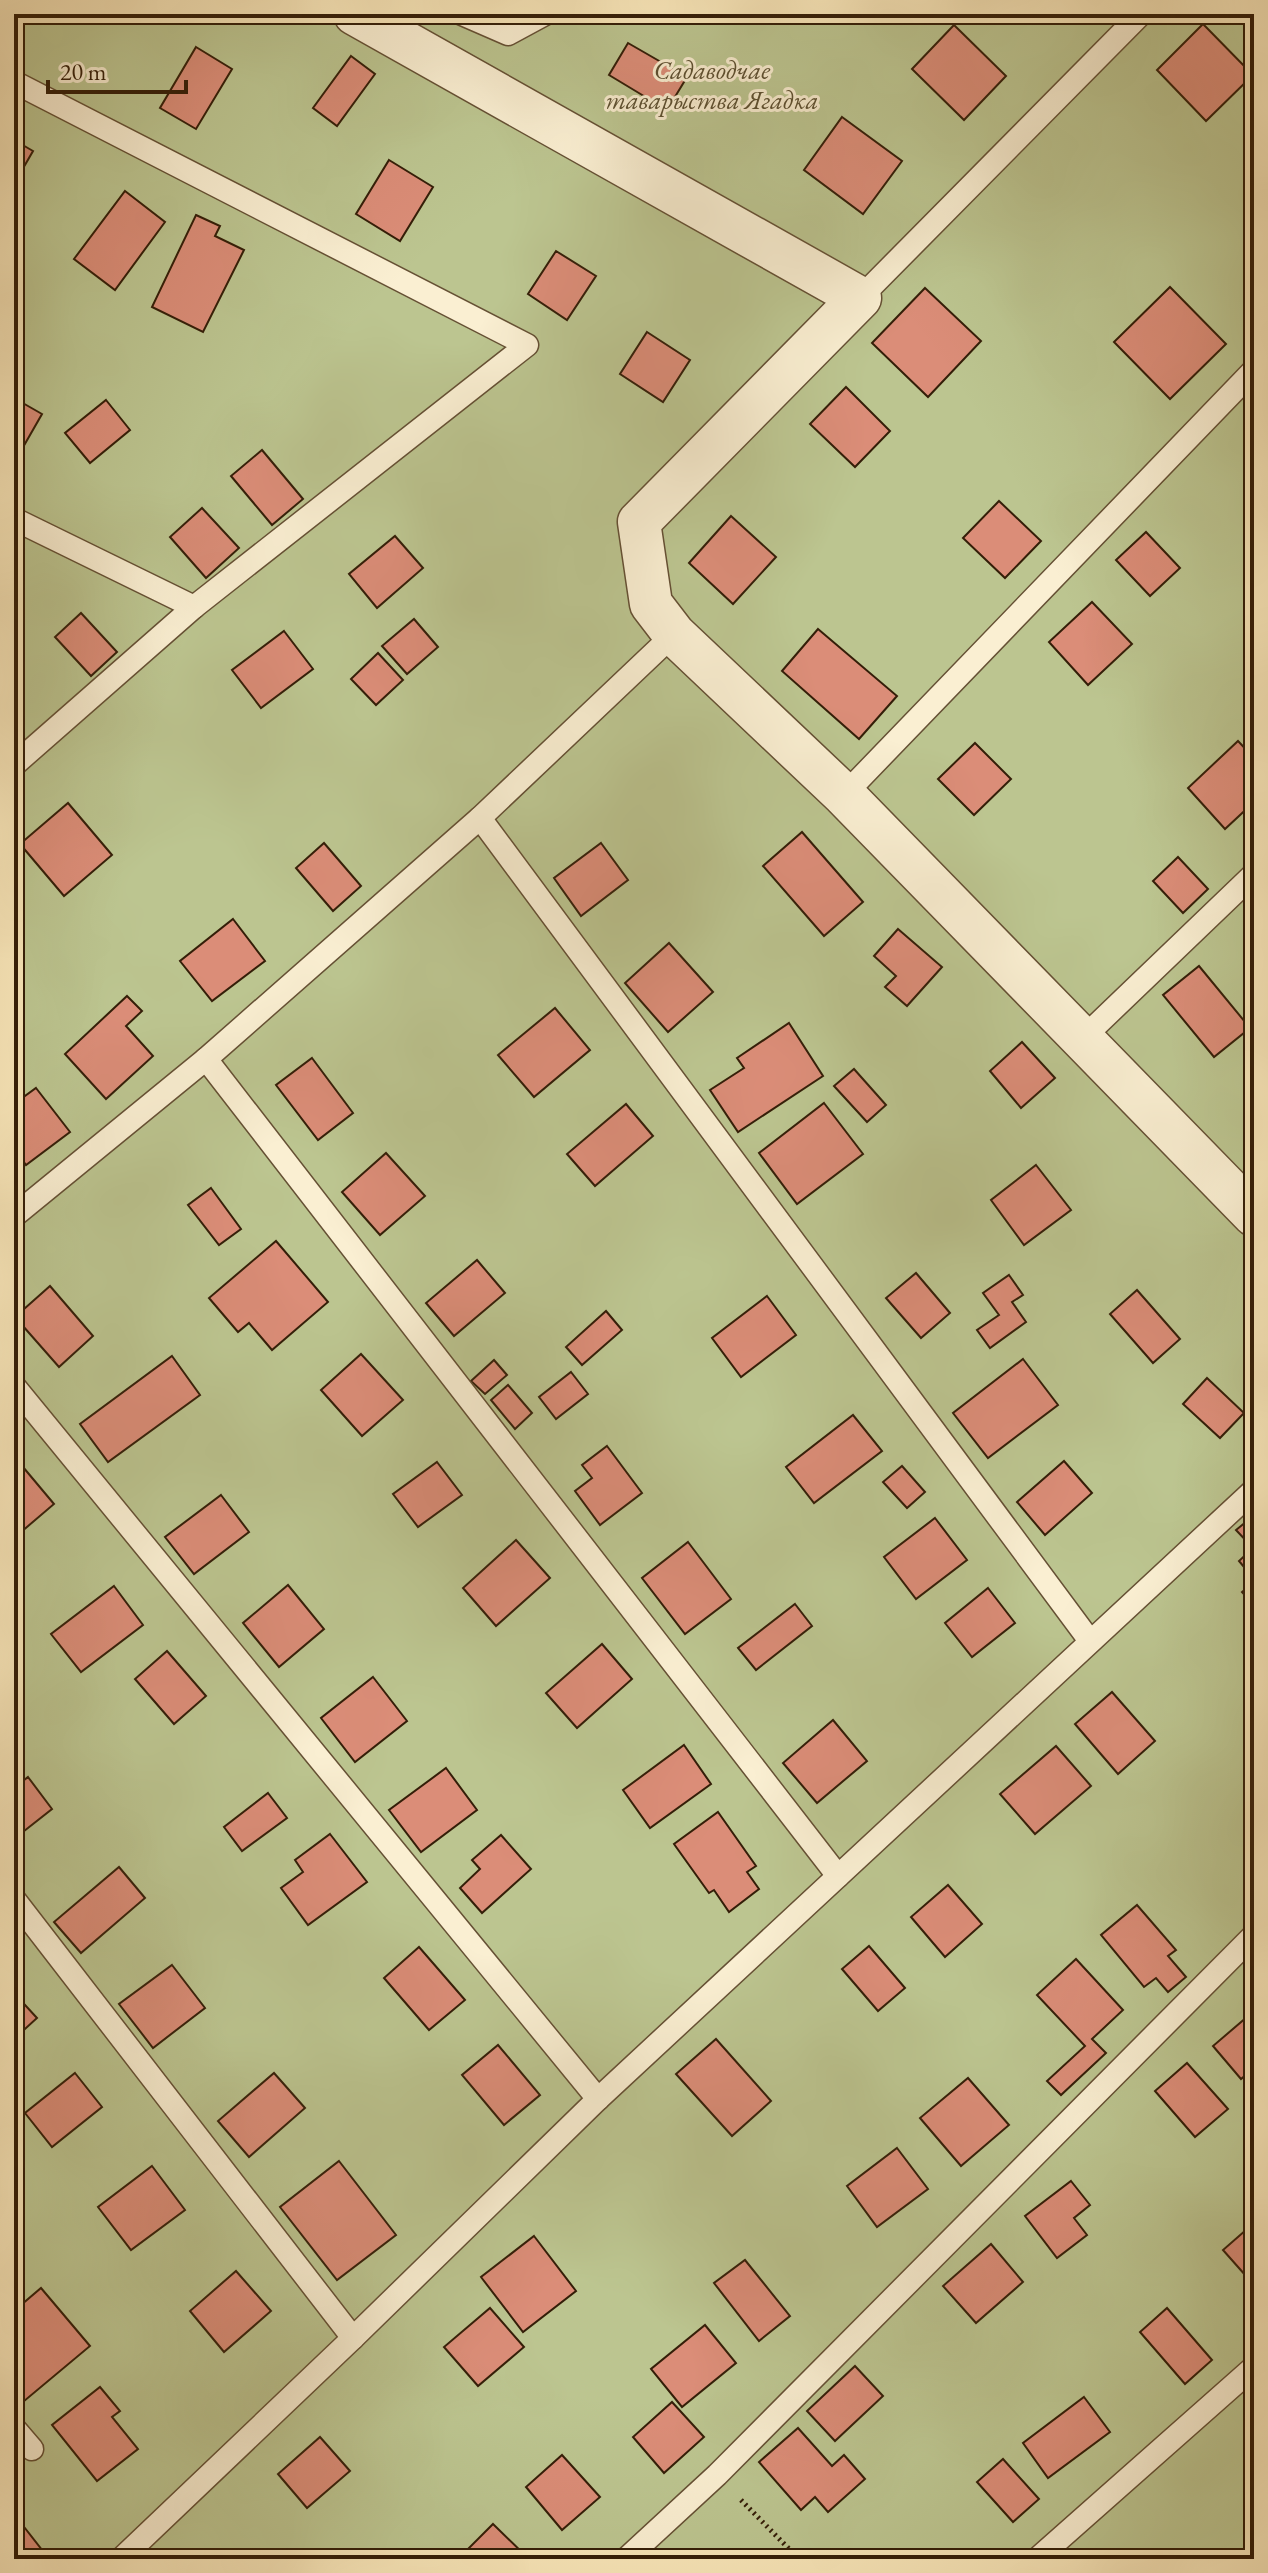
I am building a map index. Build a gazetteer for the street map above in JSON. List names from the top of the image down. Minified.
{"parks":["Садаводчае таварыства Ягадка"],"scale_bar":"20 m"}
